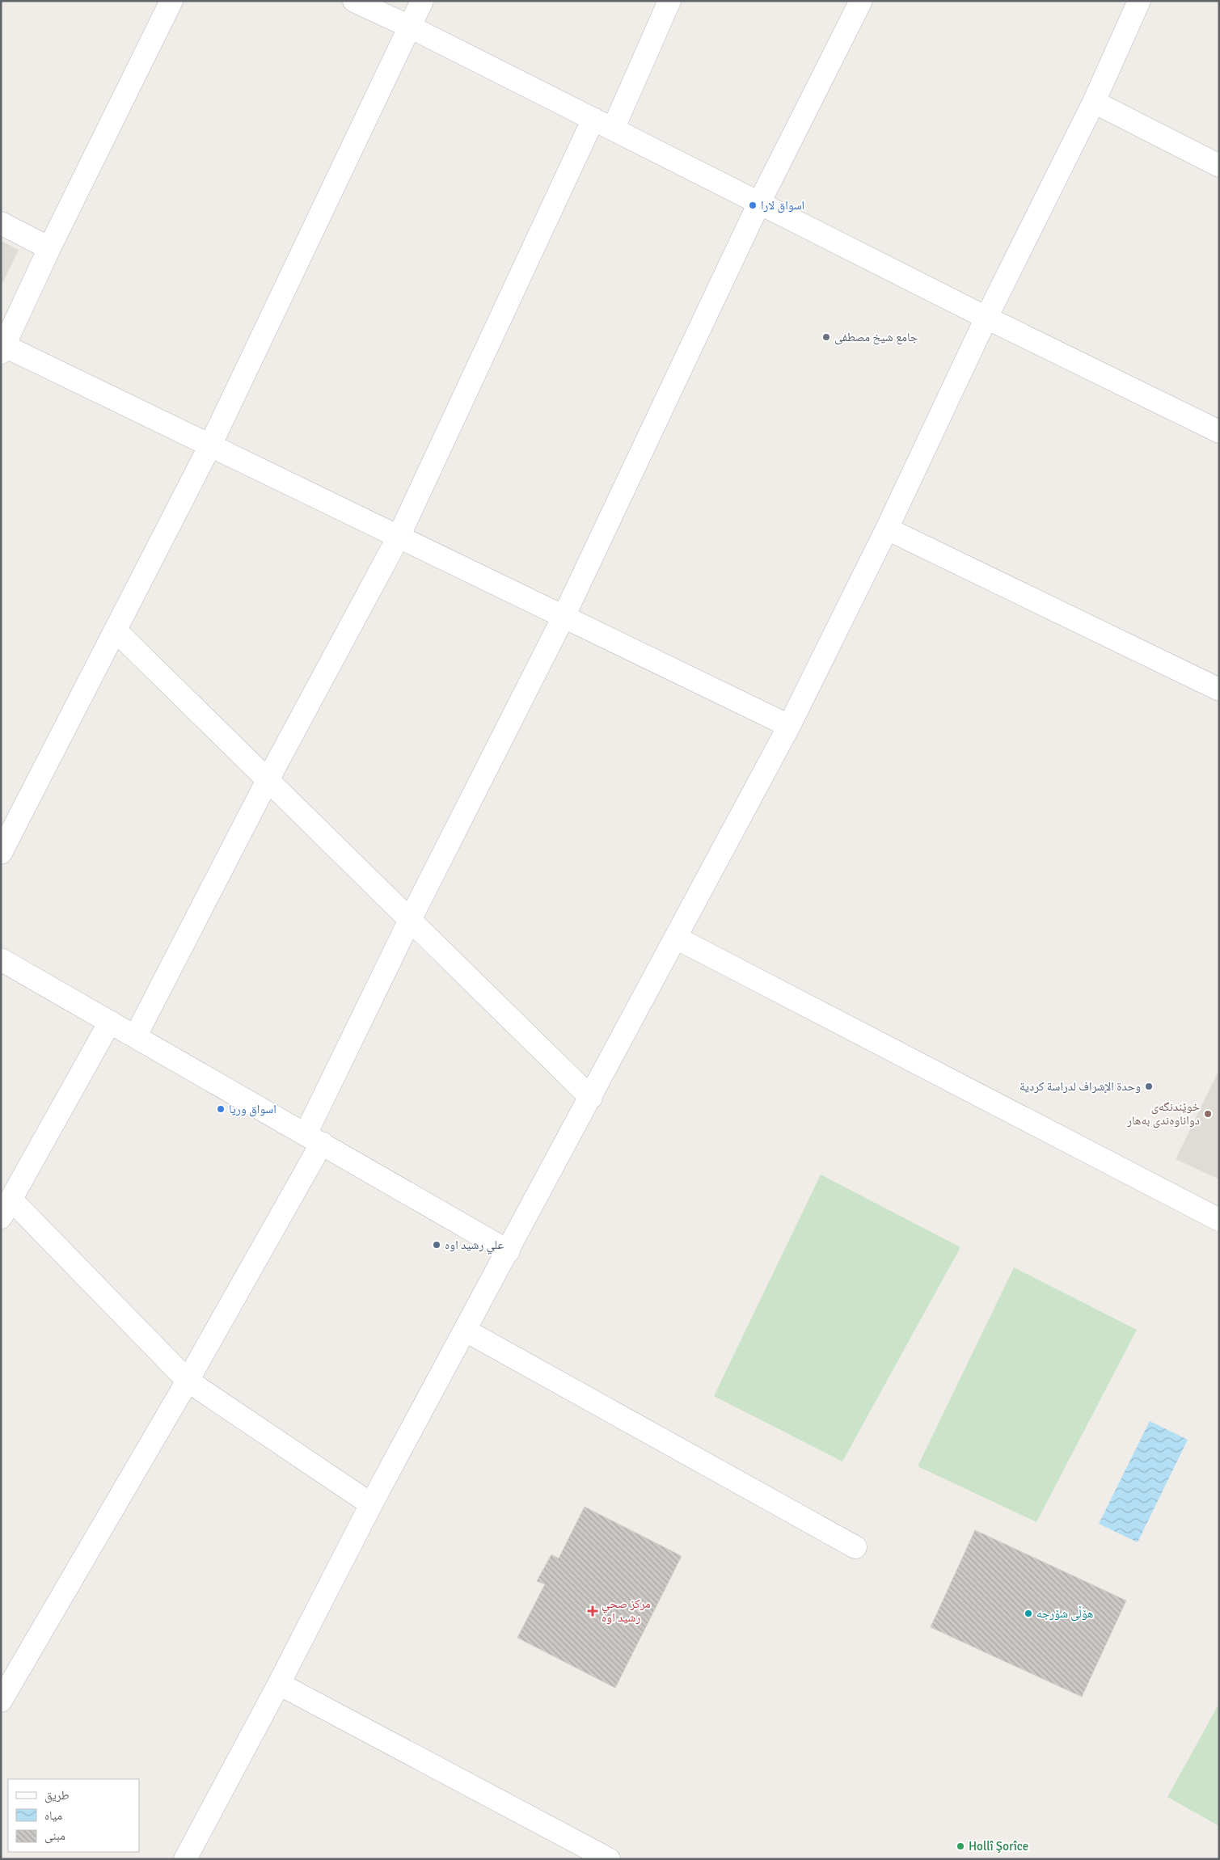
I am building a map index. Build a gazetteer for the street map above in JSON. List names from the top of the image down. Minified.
{"places":{"other":["اسواق لارا","جامع شيخ مصطفى","وحدة الإشراف لدراسة كردية","اسواق وريا","خوێندنگەی دواناوەندی بەهار","علي رشيد اوه","هۆڵی شۆرجە","Hollî Şorîce"],"health":["مركز صحي رشيد اوه"]},"legend":["طريق","مياه","مبنى"]}
